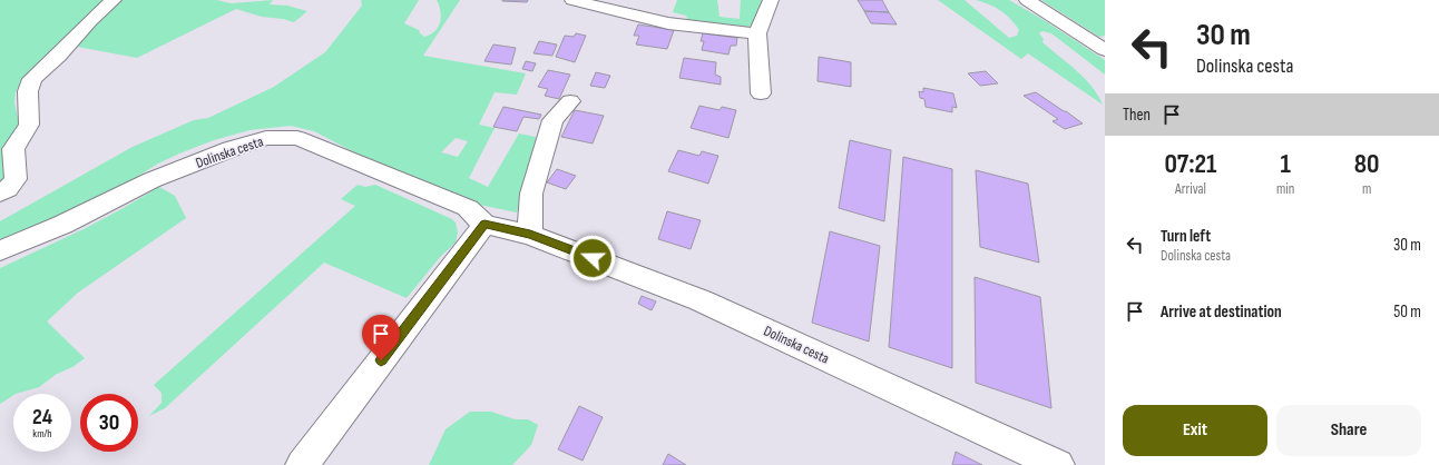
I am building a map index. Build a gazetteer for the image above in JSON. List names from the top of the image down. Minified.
{"streets":{"street":["Dolinska cesta"]},"page":{"turn":["30 m","Dolinska cesta"],"then":"Then","eta":["07:21","Arrival","1","min","80","m"],"list":[{"name":"Turn left","note":"Dolinska cesta","value":"30 m"},{"name":"Arrive at destination","value":"50 m"}],"speed":"24 km/h","limit":"30","buttons":["Exit","Share"]}}
